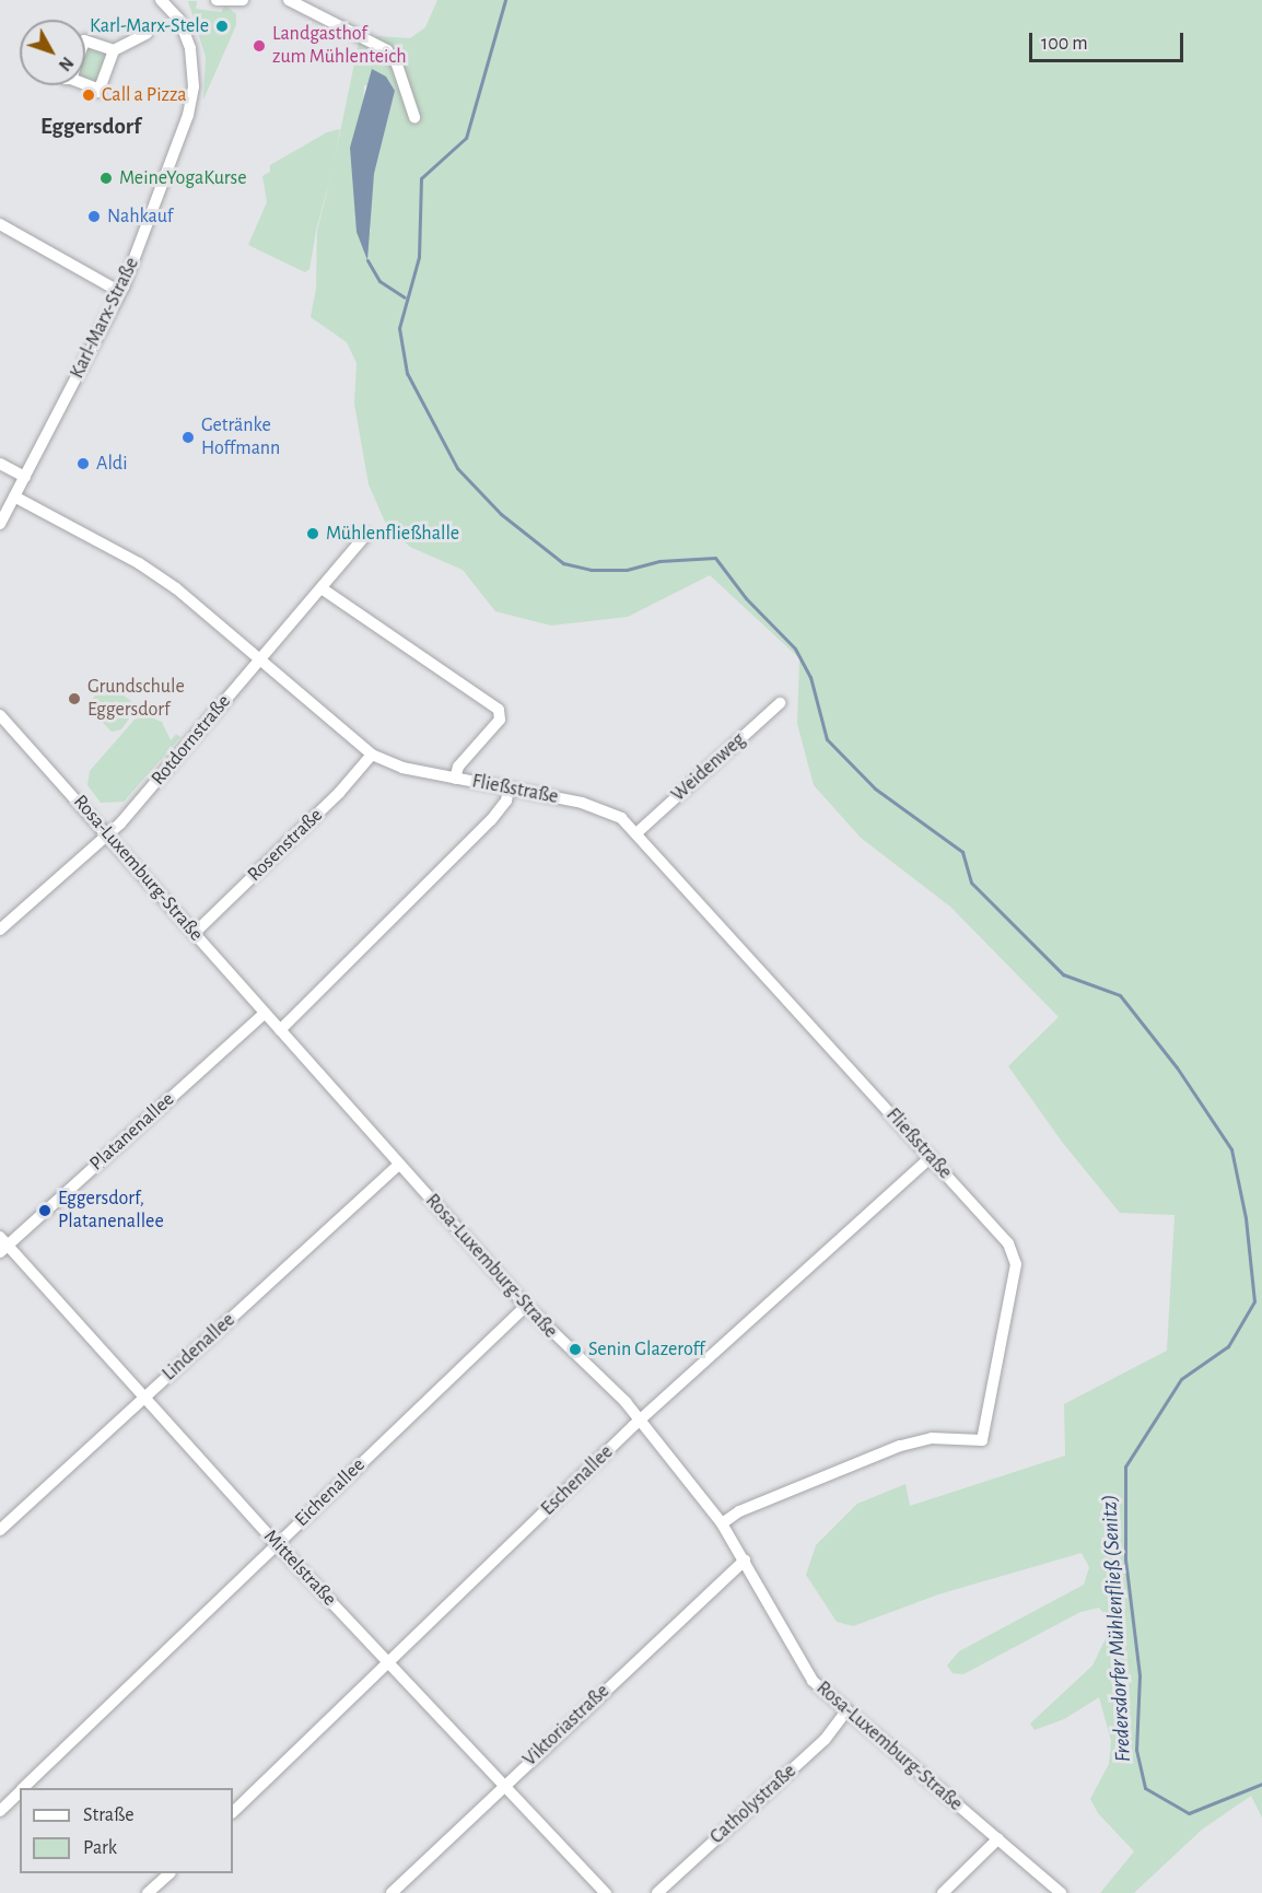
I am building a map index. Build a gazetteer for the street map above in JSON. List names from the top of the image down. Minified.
{"streets":{"street":["Karl-Marx-Straße","Rotdornstraße","Weidenweg","Fließstraße","Rosenstraße","Rosa-Luxemburg-Straße","Platanenallee","Lindenallee","Eschenallee","Eichenallee","Mittelstraße","Viktoriastraße","Catholystraße"]},"crossings":[["Karl-Marx-Straße","Fließstraße"],["Rotdornstraße","Fließstraße"],["Rotdornstraße","Rosa-Luxemburg-Straße"],["Weidenweg","Fließstraße"],["Fließstraße","Rosenstraße"],["Fließstraße","Rosa-Luxemburg-Straße"],["Fließstraße","Eschenallee"],["Rosenstraße","Rosa-Luxemburg-Straße"],["Rosa-Luxemburg-Straße","Platanenallee"],["Rosa-Luxemburg-Straße","Lindenallee"],["Rosa-Luxemburg-Straße","Eschenallee"],["Rosa-Luxemburg-Straße","Eichenallee"],["Rosa-Luxemburg-Straße","Viktoriastraße"],["Rosa-Luxemburg-Straße","Catholystraße"],["Platanenallee","Mittelstraße"],["Lindenallee","Mittelstraße"],["Eschenallee","Mittelstraße"],["Eichenallee","Mittelstraße"],["Mittelstraße","Viktoriastraße"]],"districts":["Eggersdorf"],"water":["Fredersdorfer Mühlenfließ (Senitz)"],"places":["Karl-Marx-Stele","Landgasthof zum Mühlenteich","Call a Pizza","MeineYogaKurse","Nahkauf","Getränke Hoffmann","Aldi","Mühlenfließhalle","Grundschule Eggersdorf","Eggersdorf, Platanenallee","Senin Glazeroff"],"legend":["Straße","Park"],"scale_bar":"100 m","north":"bottom right"}
